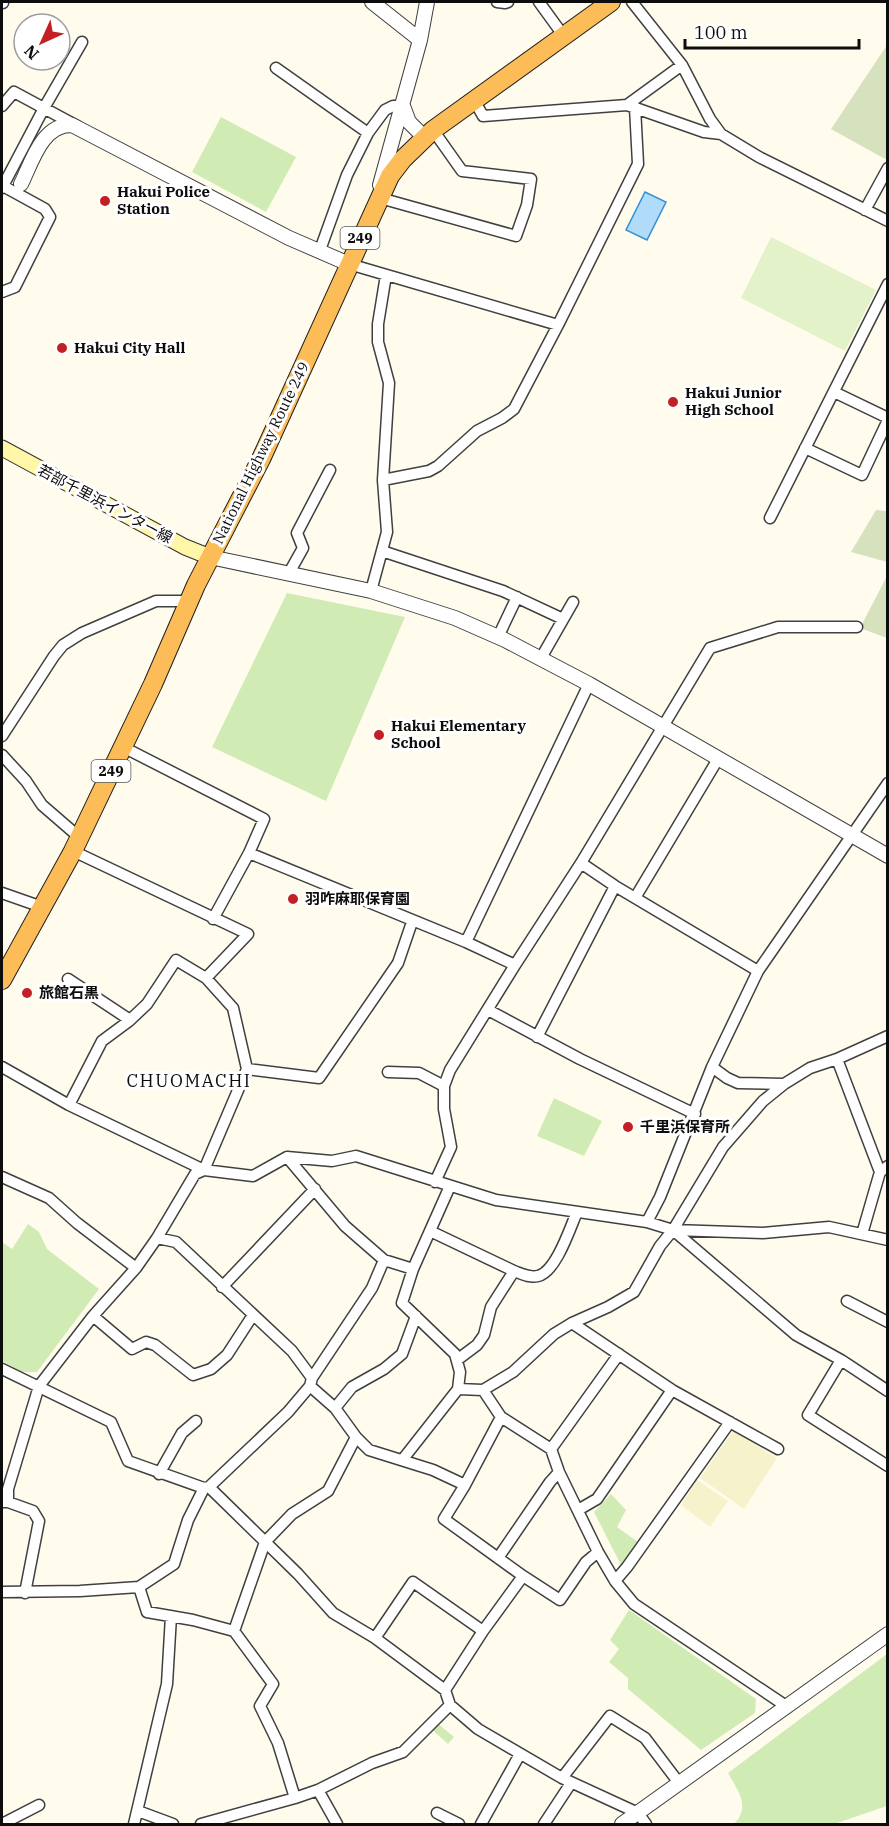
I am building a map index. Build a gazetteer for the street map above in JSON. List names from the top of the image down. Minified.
{"streets":{"highway":["249","National Highway Route 249"],"main road":["若部千里浜インター線"]},"crossings":[["National Highway Route 249","若部千里浜インター線"]],"districts":["CHUOMACHI"],"places":["Hakui Police Station","Hakui City Hall","Hakui Junior High School","Hakui Elementary School","羽咋麻耶保育園","旅館石黒","千里浜保育所"],"scale_bar":"100 m","north":"bottom left"}
